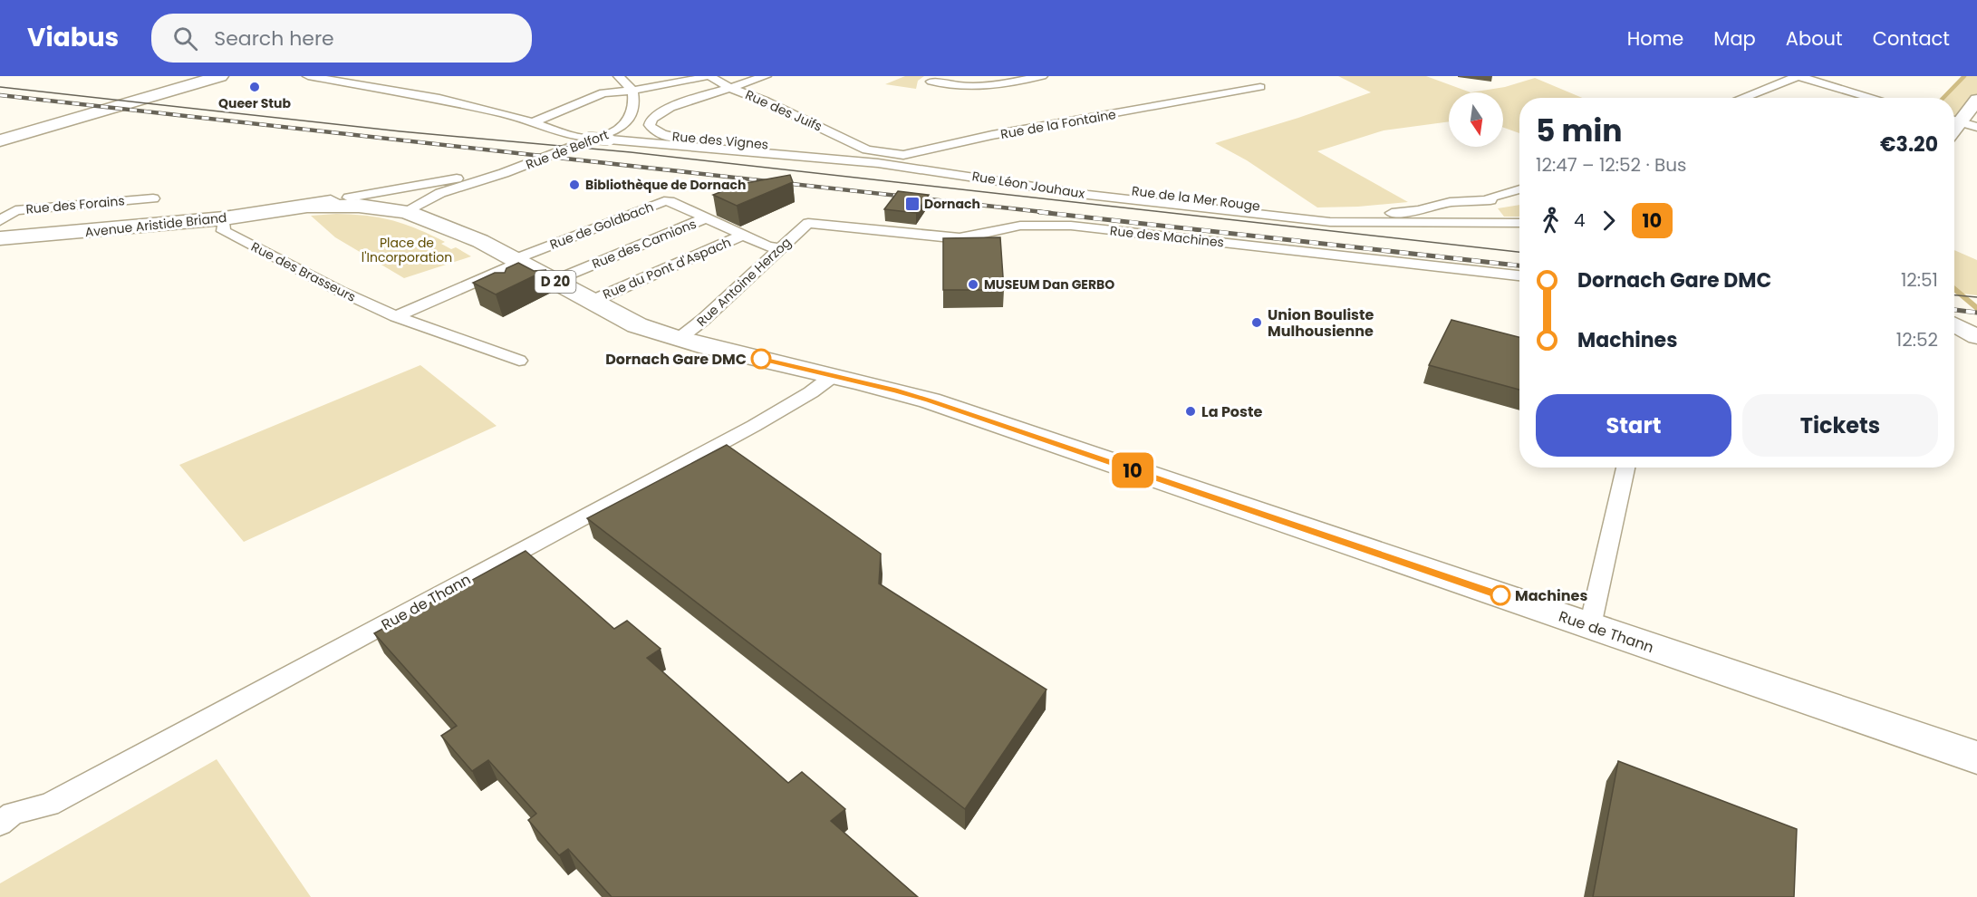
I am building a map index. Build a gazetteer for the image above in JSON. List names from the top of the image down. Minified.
{"streets":{"main road":["Avenue Aristide Briand","D 20","Rue de Thann"],"street":["Rue des Juifs","Rue de la Fontaine","Rue des Vignes","Rue de Belfort","Rue Léon Jouhaux","Rue de la Mer Rouge","Rue des Forains","Rue de Goldbach","Rue des Machines","Rue des Camions","Rue du Pont d'Aspach","Rue des Brasseurs","Rue Antoine Herzog"]},"crossings":[["Rue des Juifs","Rue de la Fontaine"],["Rue des Juifs","Rue des Vignes"],["Rue de la Fontaine","Rue des Vignes"],["Rue de la Fontaine","Rue de la Mer Rouge"],["Avenue Aristide Briand","Rue des Brasseurs"],["Avenue Aristide Briand","Rue de Thann"],["Rue de Goldbach","Rue des Camions"],["Rue de Goldbach","Rue du Pont d'Aspach"],["Rue de Goldbach","Rue Antoine Herzog"],["Rue de Goldbach","Rue de Thann"],["Rue des Machines","Rue Antoine Herzog"],["Rue des Camions","Rue de Thann"],["Rue du Pont d'Aspach","Rue de Thann"],["Rue Antoine Herzog","Rue de Thann"]],"parks":["Place de l'Incorporation"],"places":{"other":["Queer Stub","Bibliothèque de Dornach","MUSEUM Dan GERBO","Union Bouliste Mulhousienne","Dornach Gare DMC","La Poste","Machines"],"transit":["Dornach"]},"lines":["bus line 10"],"north":"bottom","page":{"header":"Viabus","search":"Search here","nav":["Home","Map","About","Contact"],"on_map":"10","heading":["5 min","12:47 – 12:52 · Bus","€3.20"],"legs":["4","10"],"list":[{"name":"Dornach Gare DMC","value":"12:51"},{"name":"Machines","value":"12:52"}],"buttons":["Start","Tickets"]}}
